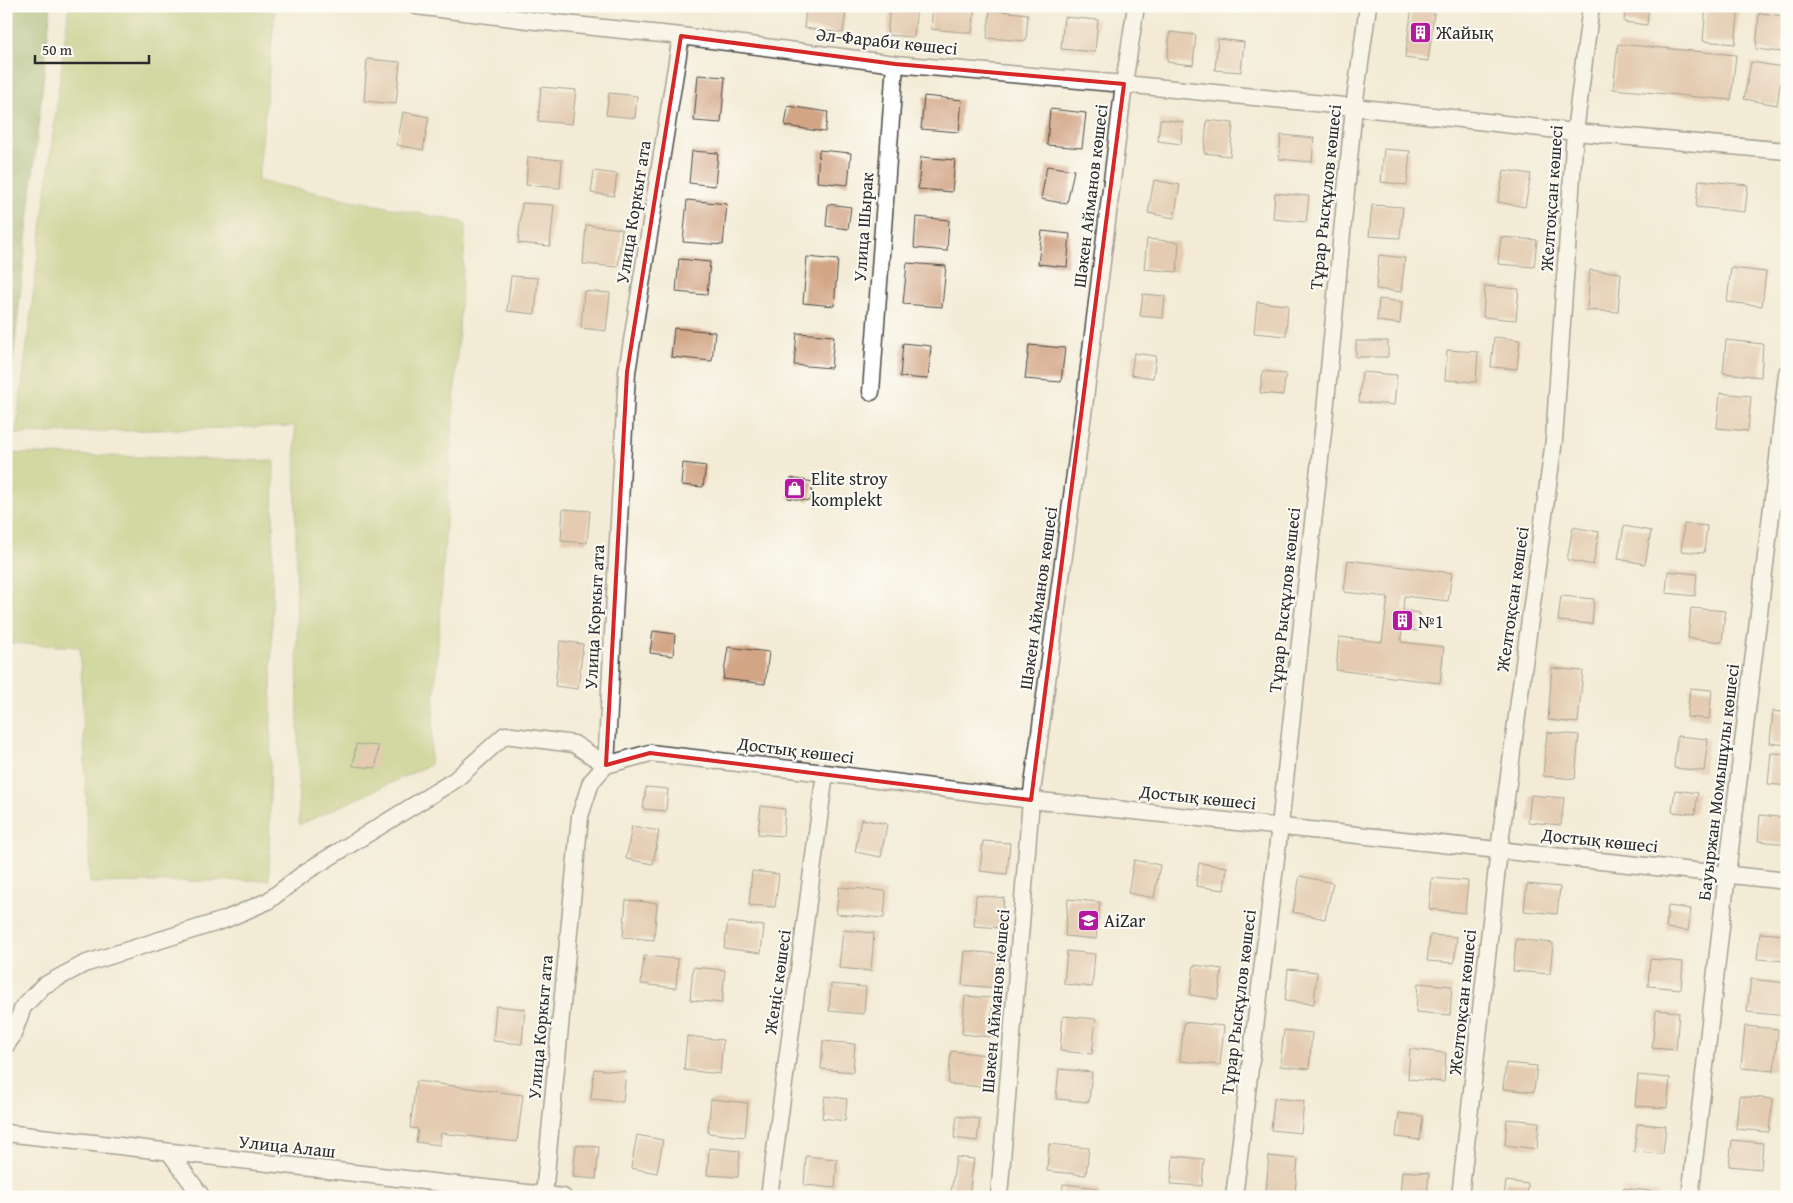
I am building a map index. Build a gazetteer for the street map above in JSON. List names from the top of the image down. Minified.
{"streets":{"street":["Әл-Фараби көшесі","Шәкен Айманов көшесі","Тұрар Рысқұлов көшесі","Желтоқсан көшесі","Улица Коркыт ата","Улица Шырак","Достық көшесі","Бауыржан Момышұлы көшесі","Жеңіс көшесі","Улица Алаш"]},"crossings":[["Әл-Фараби көшесі","Шәкен Айманов көшесі"],["Әл-Фараби көшесі","Тұрар Рысқұлов көшесі"],["Әл-Фараби көшесі","Желтоқсан көшесі"],["Әл-Фараби көшесі","Улица Коркыт ата"],["Әл-Фараби көшесі","Улица Шырак"],["Шәкен Айманов көшесі","Достық көшесі"],["Тұрар Рысқұлов көшесі","Достық көшесі"],["Желтоқсан көшесі","Достық көшесі"],["Улица Коркыт ата","Достық көшесі"],["Улица Коркыт ата","Улица Алаш"],["Достық көшесі","Бауыржан Момышұлы көшесі"],["Достық көшесі","Жеңіс көшесі"]],"places":{"building":["Жайық","№1"],"shop":["Elite stroy komplekt"],"school or university":["AiZar"]},"scale_bar":"50 m"}
